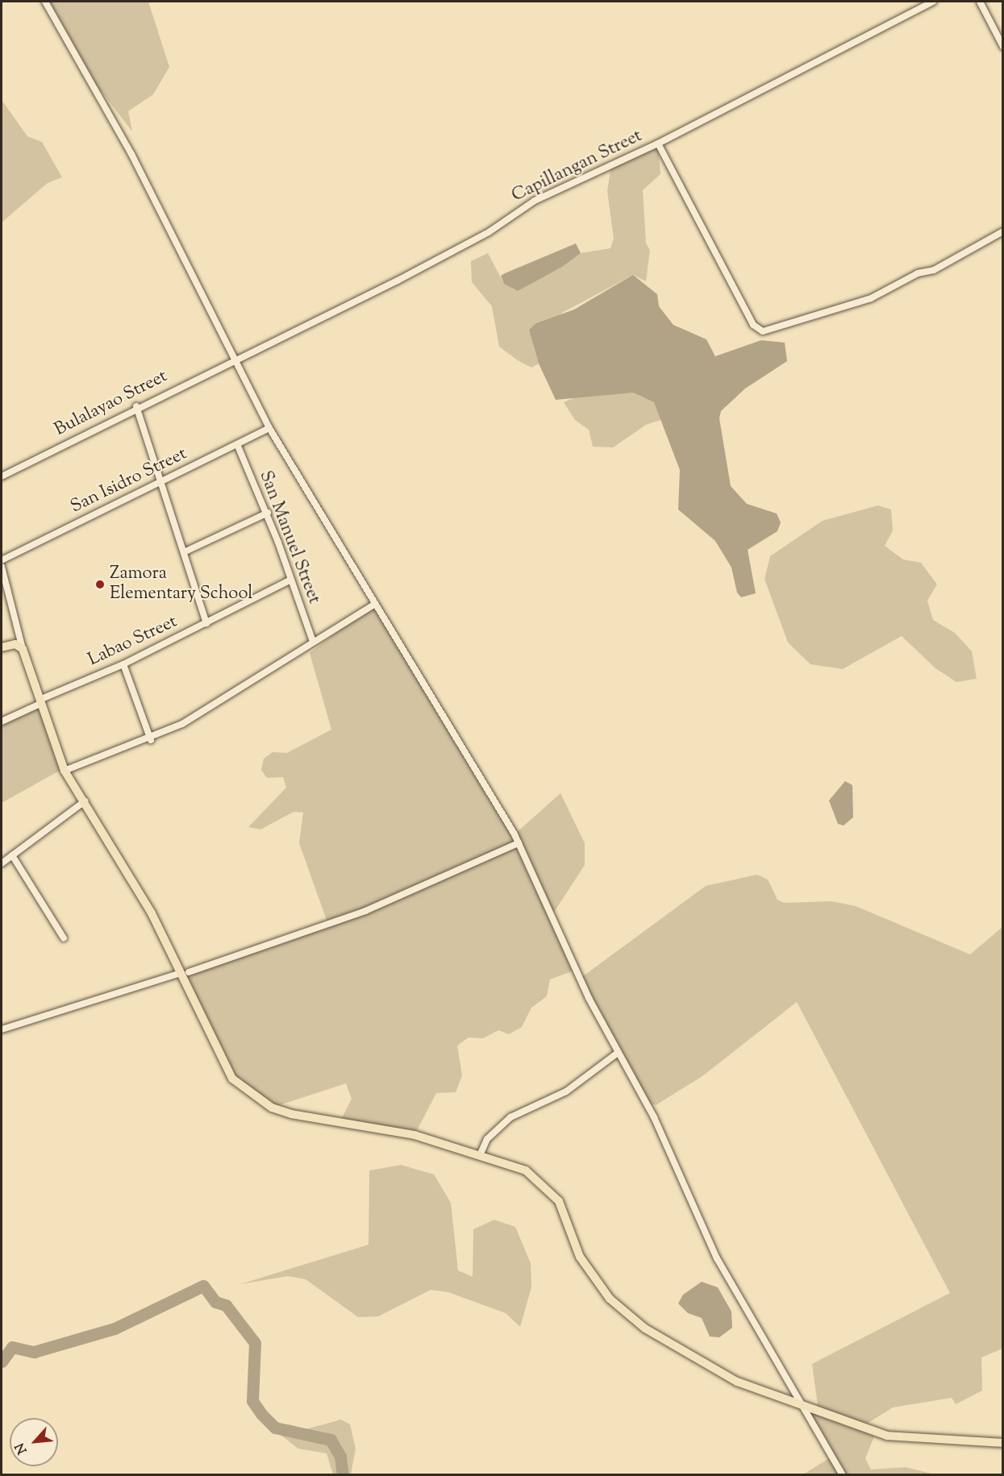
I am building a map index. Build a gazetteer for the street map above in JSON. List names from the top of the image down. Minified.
{"streets":{"street":["Capillangan Street","Bulalayao Street","San Isidro Street","San Manuel Street","Labao Street"]},"crossings":[["Capillangan Street","Bulalayao Street"],["San Isidro Street","San Manuel Street"],["San Manuel Street","Labao Street"]],"places":["Zamora Elementary School"],"north":"bottom left"}
